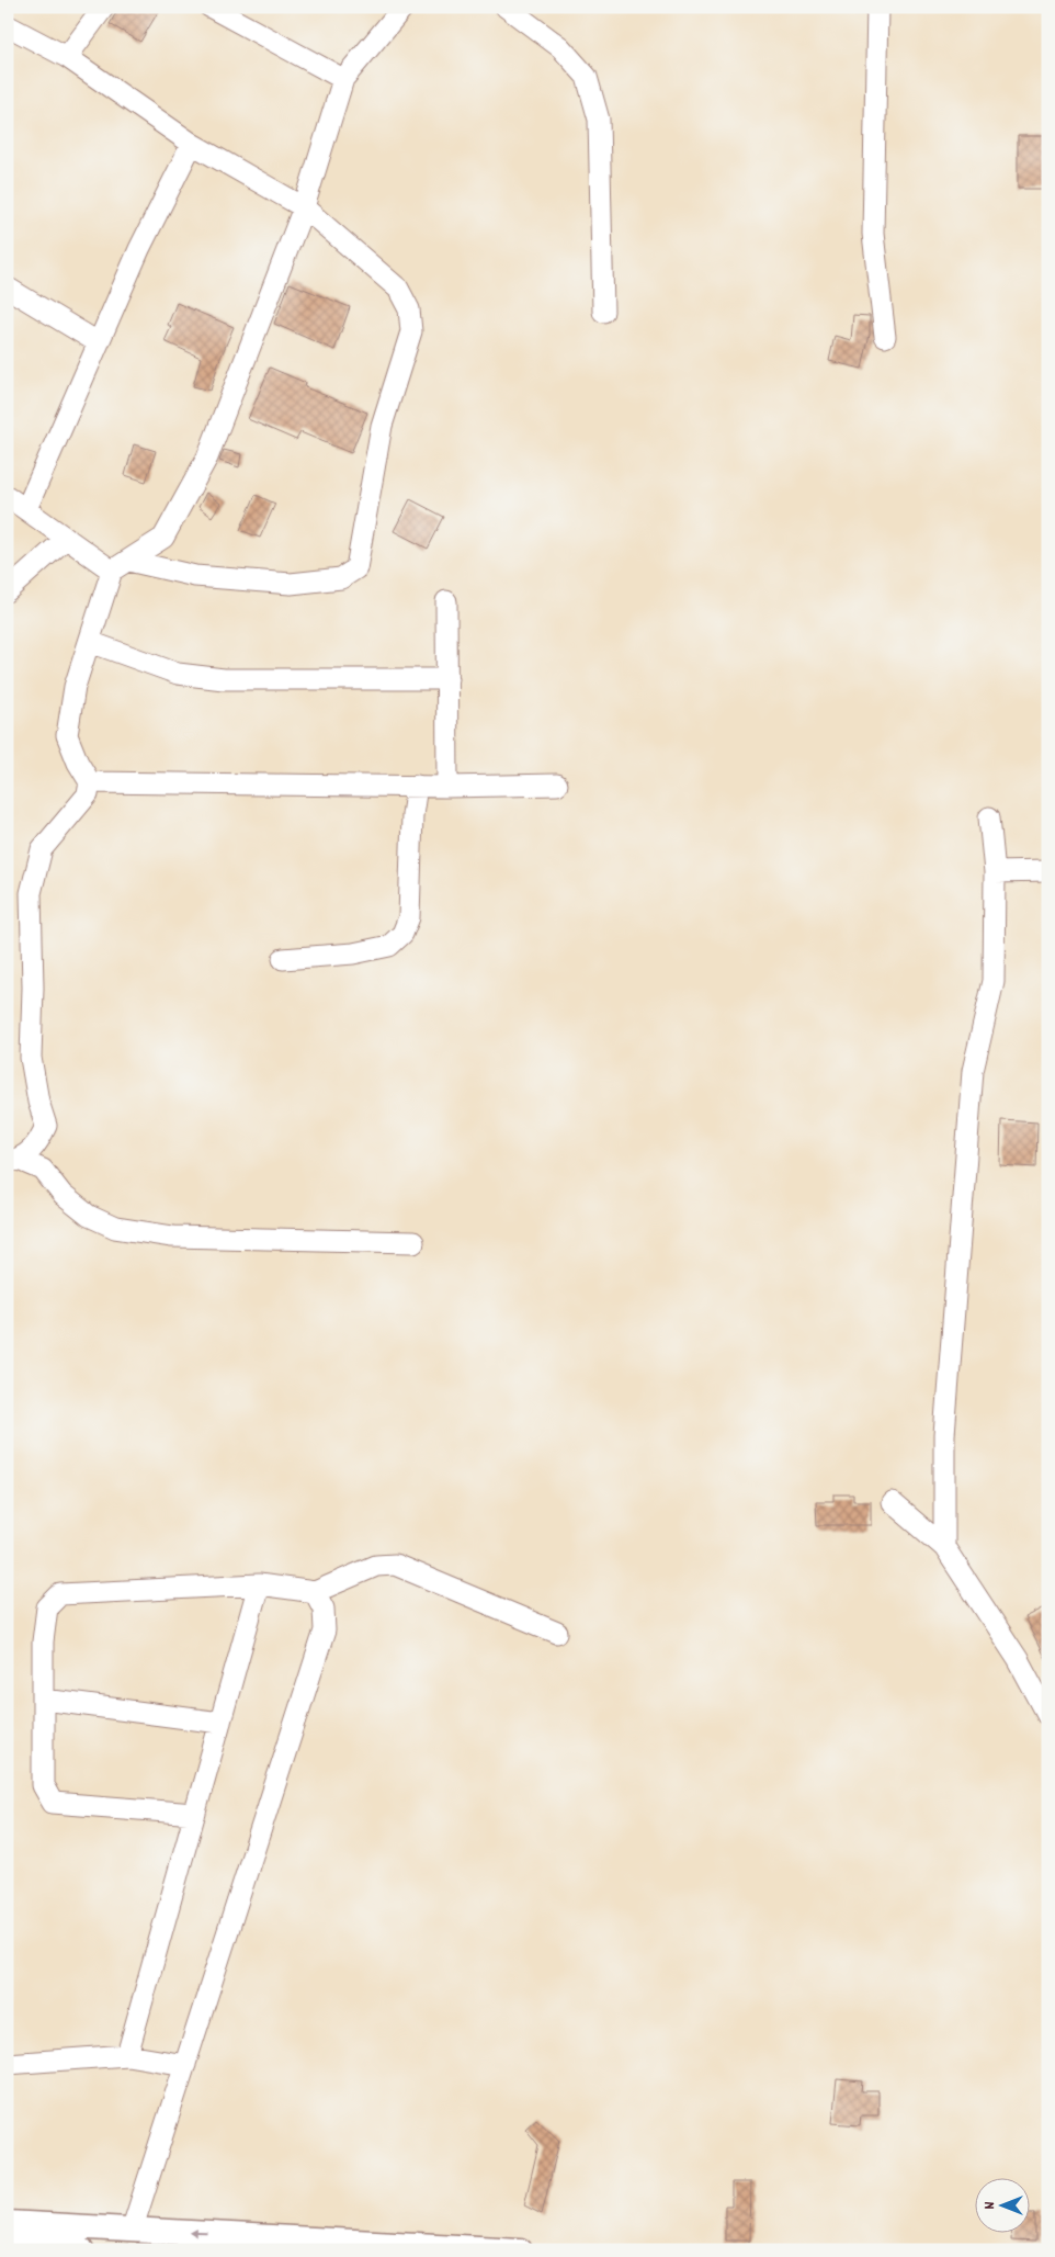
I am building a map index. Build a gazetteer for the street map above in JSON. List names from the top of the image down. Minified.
{"north":"left"}
